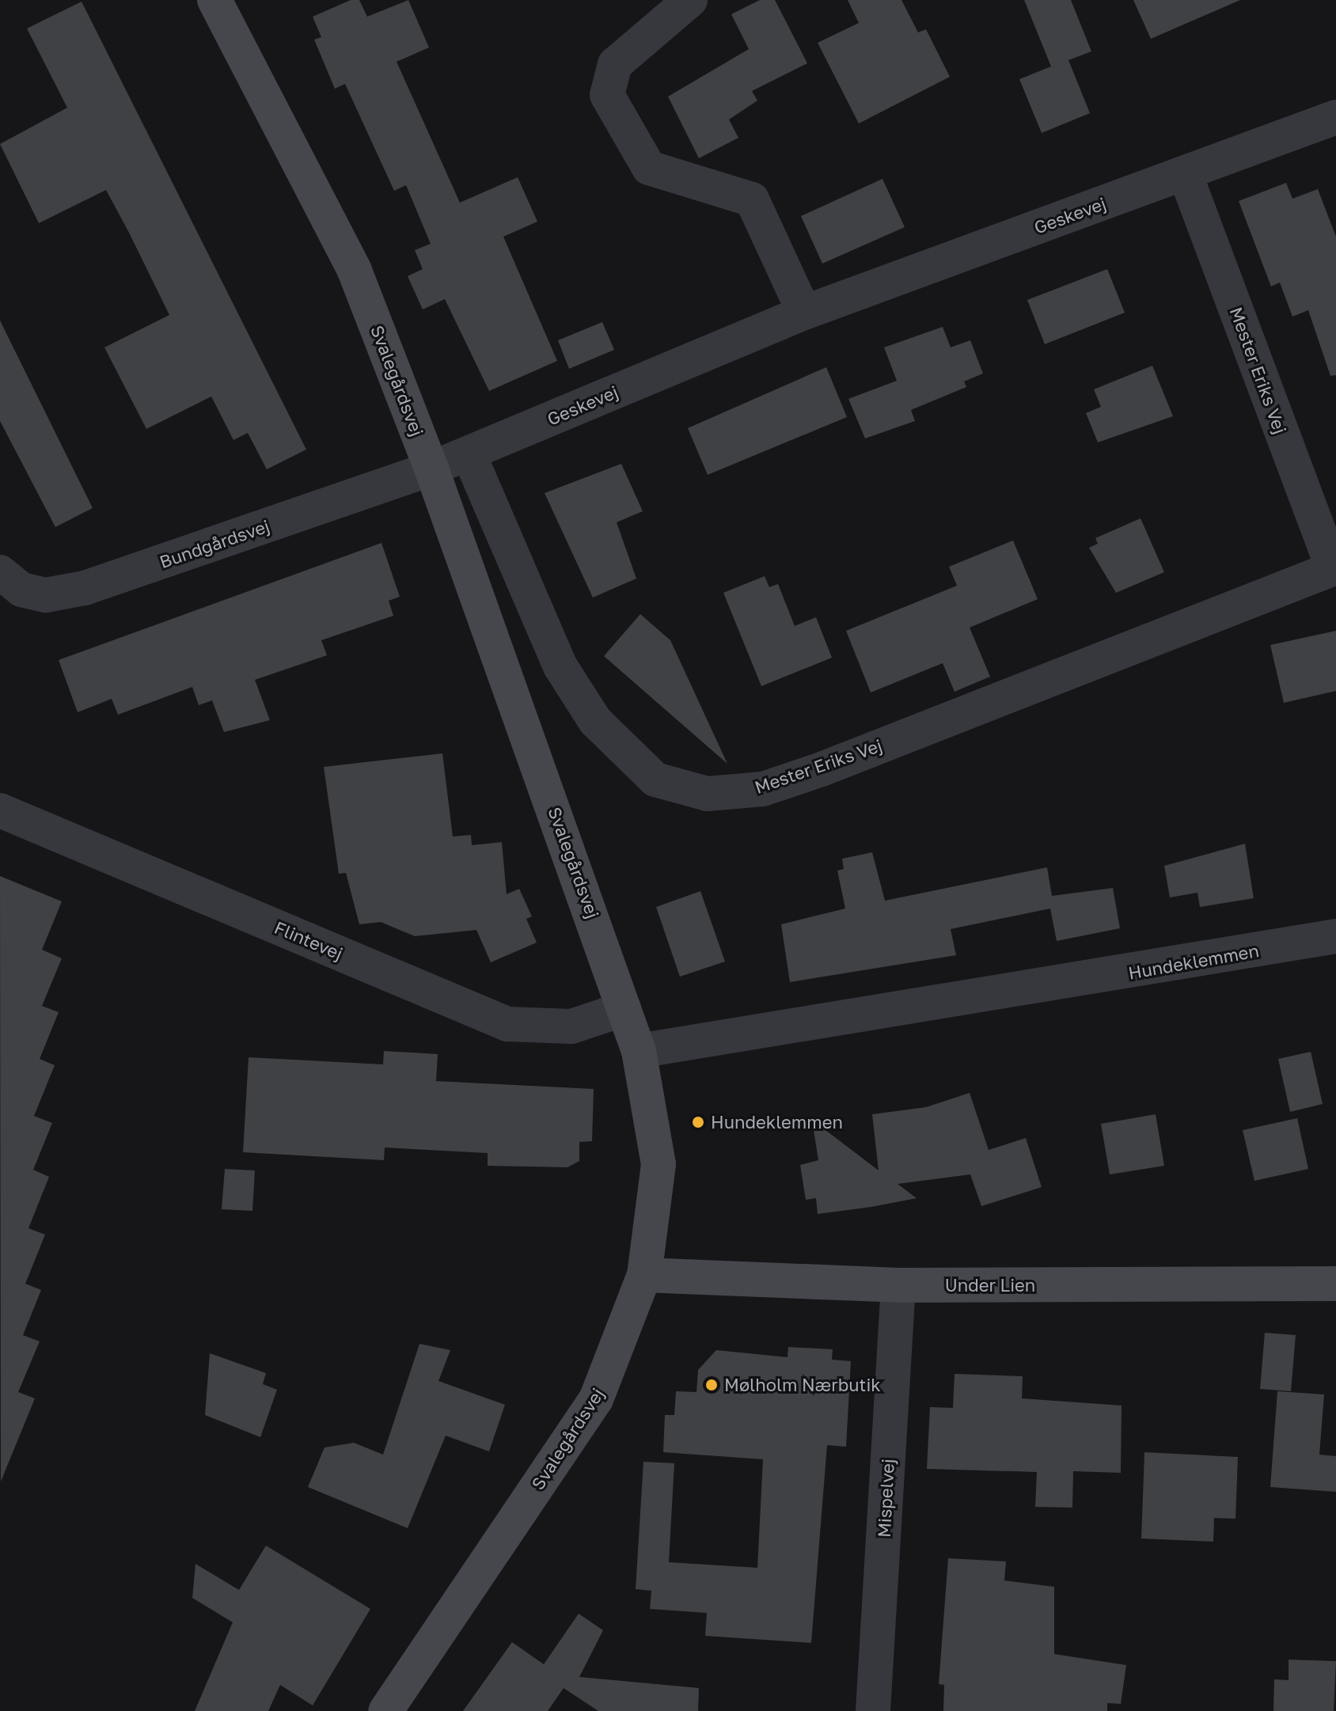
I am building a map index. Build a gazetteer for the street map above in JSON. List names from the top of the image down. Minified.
{"streets":{"street":["Geskevej","Mester Eriks Vej","Svalegårdsvej","Bundgårdsvej","Flintevej","Hundeklemmen","Under Lien","Mispelvej"]},"crossings":[["Geskevej","Mester Eriks Vej"],["Geskevej","Svalegårdsvej"],["Geskevej","Bundgårdsvej"],["Svalegårdsvej","Bundgårdsvej"],["Svalegårdsvej","Flintevej"],["Svalegårdsvej","Hundeklemmen"],["Svalegårdsvej","Under Lien"],["Under Lien","Mispelvej"]],"places":["Hundeklemmen","Mølholm Nærbutik"]}
